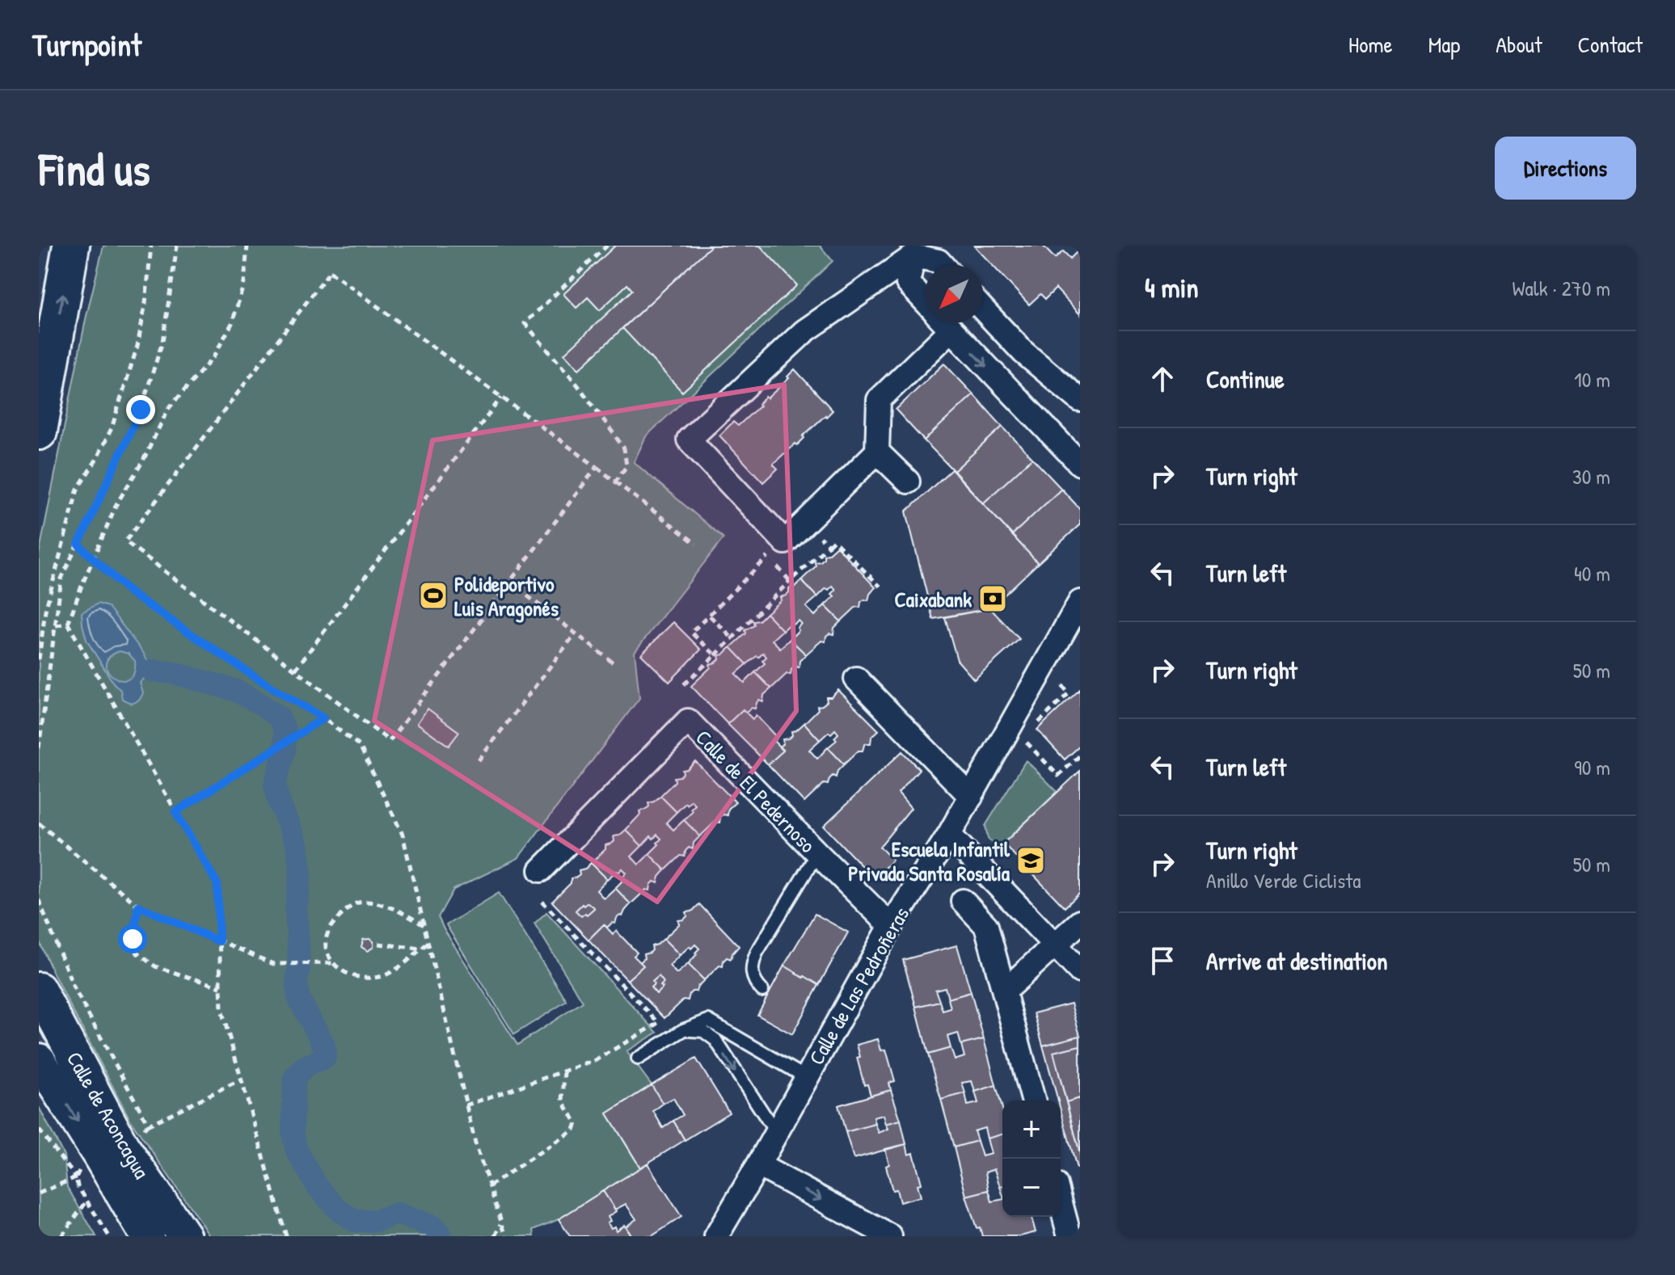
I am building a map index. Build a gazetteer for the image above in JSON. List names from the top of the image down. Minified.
{"streets":{"main road":["Calle de Aconcagua"],"street":["Calle de El Pedernoso","Calle de Las Pedroñeras"]},"crossings":[["Calle de El Pedernoso","Calle de Las Pedroñeras"]],"places":{"sports":["Polideportivo Luis Aragonés"],"bank":["Caixabank"],"school or university":["Escuela Infantil Privada Santa Rosalía"]},"north":"bottom left","page":{"header":"Turnpoint","nav":["Home","Map","About","Contact"],"buttons":"Directions","title":"Find us","heading":["4 min","Walk · 270 m"],"list":[["Continue","10 m"],["Turn right","30 m"],["Turn left","40 m"],["Turn right","50 m"],["Turn left","90 m"],["Turn right","Anillo Verde Ciclista","50 m"],"Arrive at destination"],"map_buttons":["+","−"]}}
